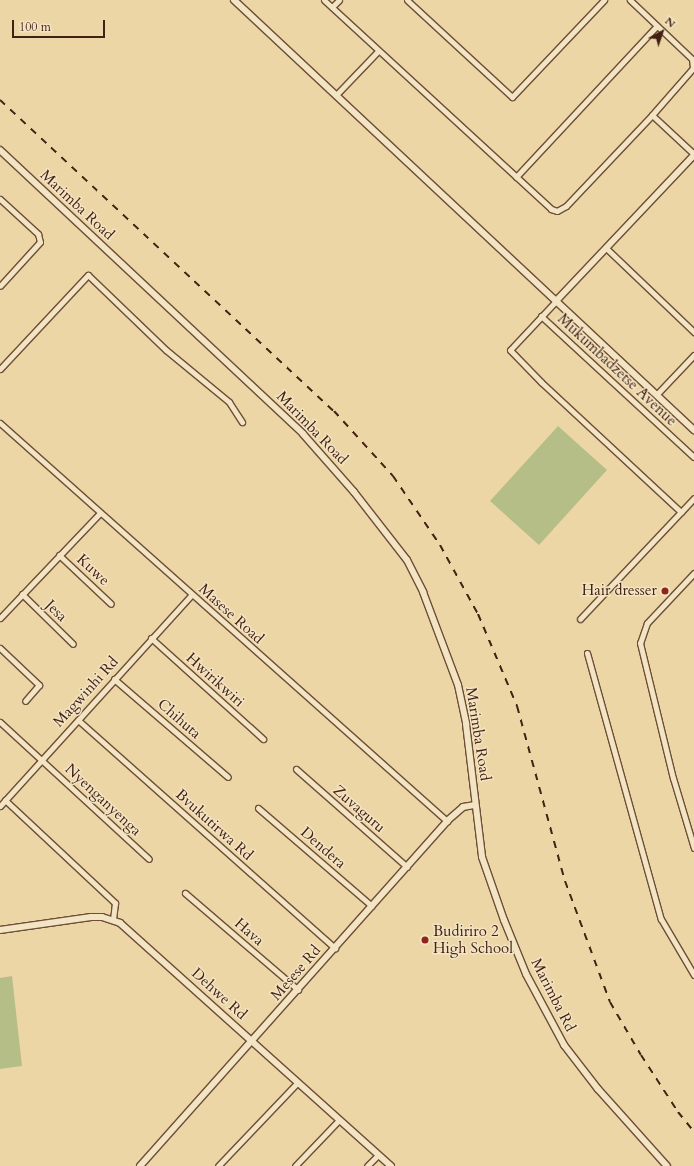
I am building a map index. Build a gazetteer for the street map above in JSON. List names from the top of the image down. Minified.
{"streets":{"street":["Marimba Road","Mukumbadzetse Avenue","Kuwe","Jesa","Masese Road","Hwirikwiri","Magwinhi Rd","Chihuta","Nyenganyenga","Zuvaguru","Bvukutirwa Rd","Dendera","Hava","Mesese Rd","Dehwe Rd","Marimba Rd"]},"crossings":[["Marimba Road","Mesese Rd"],["Marimba Road","Marimba Rd"],["Masese Road","Magwinhi Rd"],["Masese Road","Mesese Rd"],["Hwirikwiri","Magwinhi Rd"],["Magwinhi Rd","Chihuta"],["Magwinhi Rd","Nyenganyenga"],["Magwinhi Rd","Bvukutirwa Rd"],["Zuvaguru","Mesese Rd"],["Bvukutirwa Rd","Mesese Rd"],["Dendera","Mesese Rd"],["Hava","Mesese Rd"],["Mesese Rd","Dehwe Rd"],["Mesese Rd","Marimba Rd"]],"places":["Hair dresser","Budiriro 2 High School"],"scale_bar":"100 m","north":"top right"}
